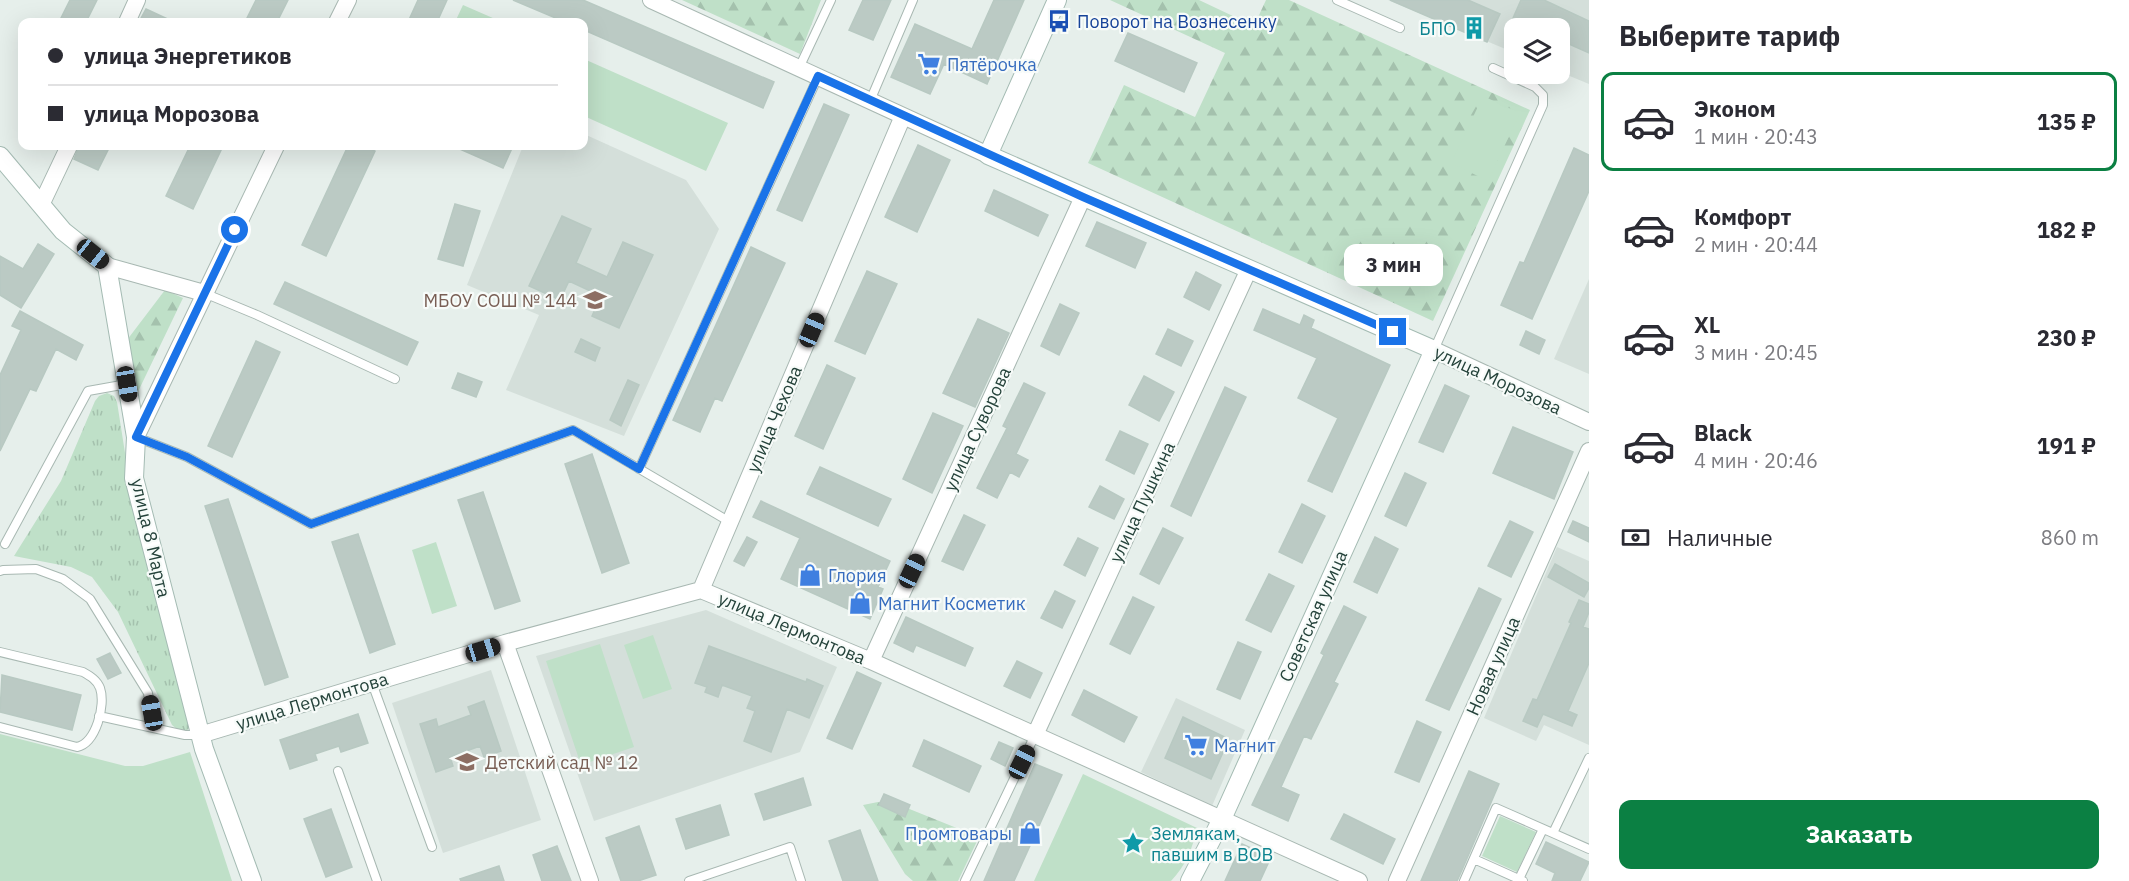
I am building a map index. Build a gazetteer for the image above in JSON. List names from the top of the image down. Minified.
{"streets":{"street":["улица Морозова","улица Чехова","улица Суворова","улица Пушкина","улица 8 Марта","Советская улица","улица Лермонтова","Новая улица"]},"crossings":[["улица Морозова","улица Чехова"],["улица Морозова","улица Суворова"],["улица Морозова","улица Пушкина"],["улица Морозова","Советская улица"],["улица Чехова","улица Лермонтова"],["улица Суворова","улица Лермонтова"],["улица Пушкина","улица Лермонтова"],["улица 8 Марта","улица Лермонтова"],["Советская улица","улица Лермонтова"]],"places":{"bus stop":["Поворот на Вознесенку"],"building":["БПО"],"supermarket":["Пятёрочка","Магнит"],"school or university":["МБОУ СОШ № 144","Детский сад № 12"],"shop":["Глория","Магнит Косметик","Промтовары"],"place":["Землякам, павшим в ВОВ"]},"page":{"heading":"Выберите тариф","banner":["улица Энергетиков","улица Морозова"],"list":[{"name":"Эконом","note":"1 мин · 20:43","value":"135 ₽"},{"name":"Комфорт","note":"2 мин · 20:44","value":"182 ₽"},{"name":"XL","note":"3 мин · 20:45","value":"230 ₽"},{"name":"Black","note":"4 мин · 20:46","value":"191 ₽"}],"bubble":"3 мин","pay":["Наличные","860 m"],"buttons":"Заказать"}}
